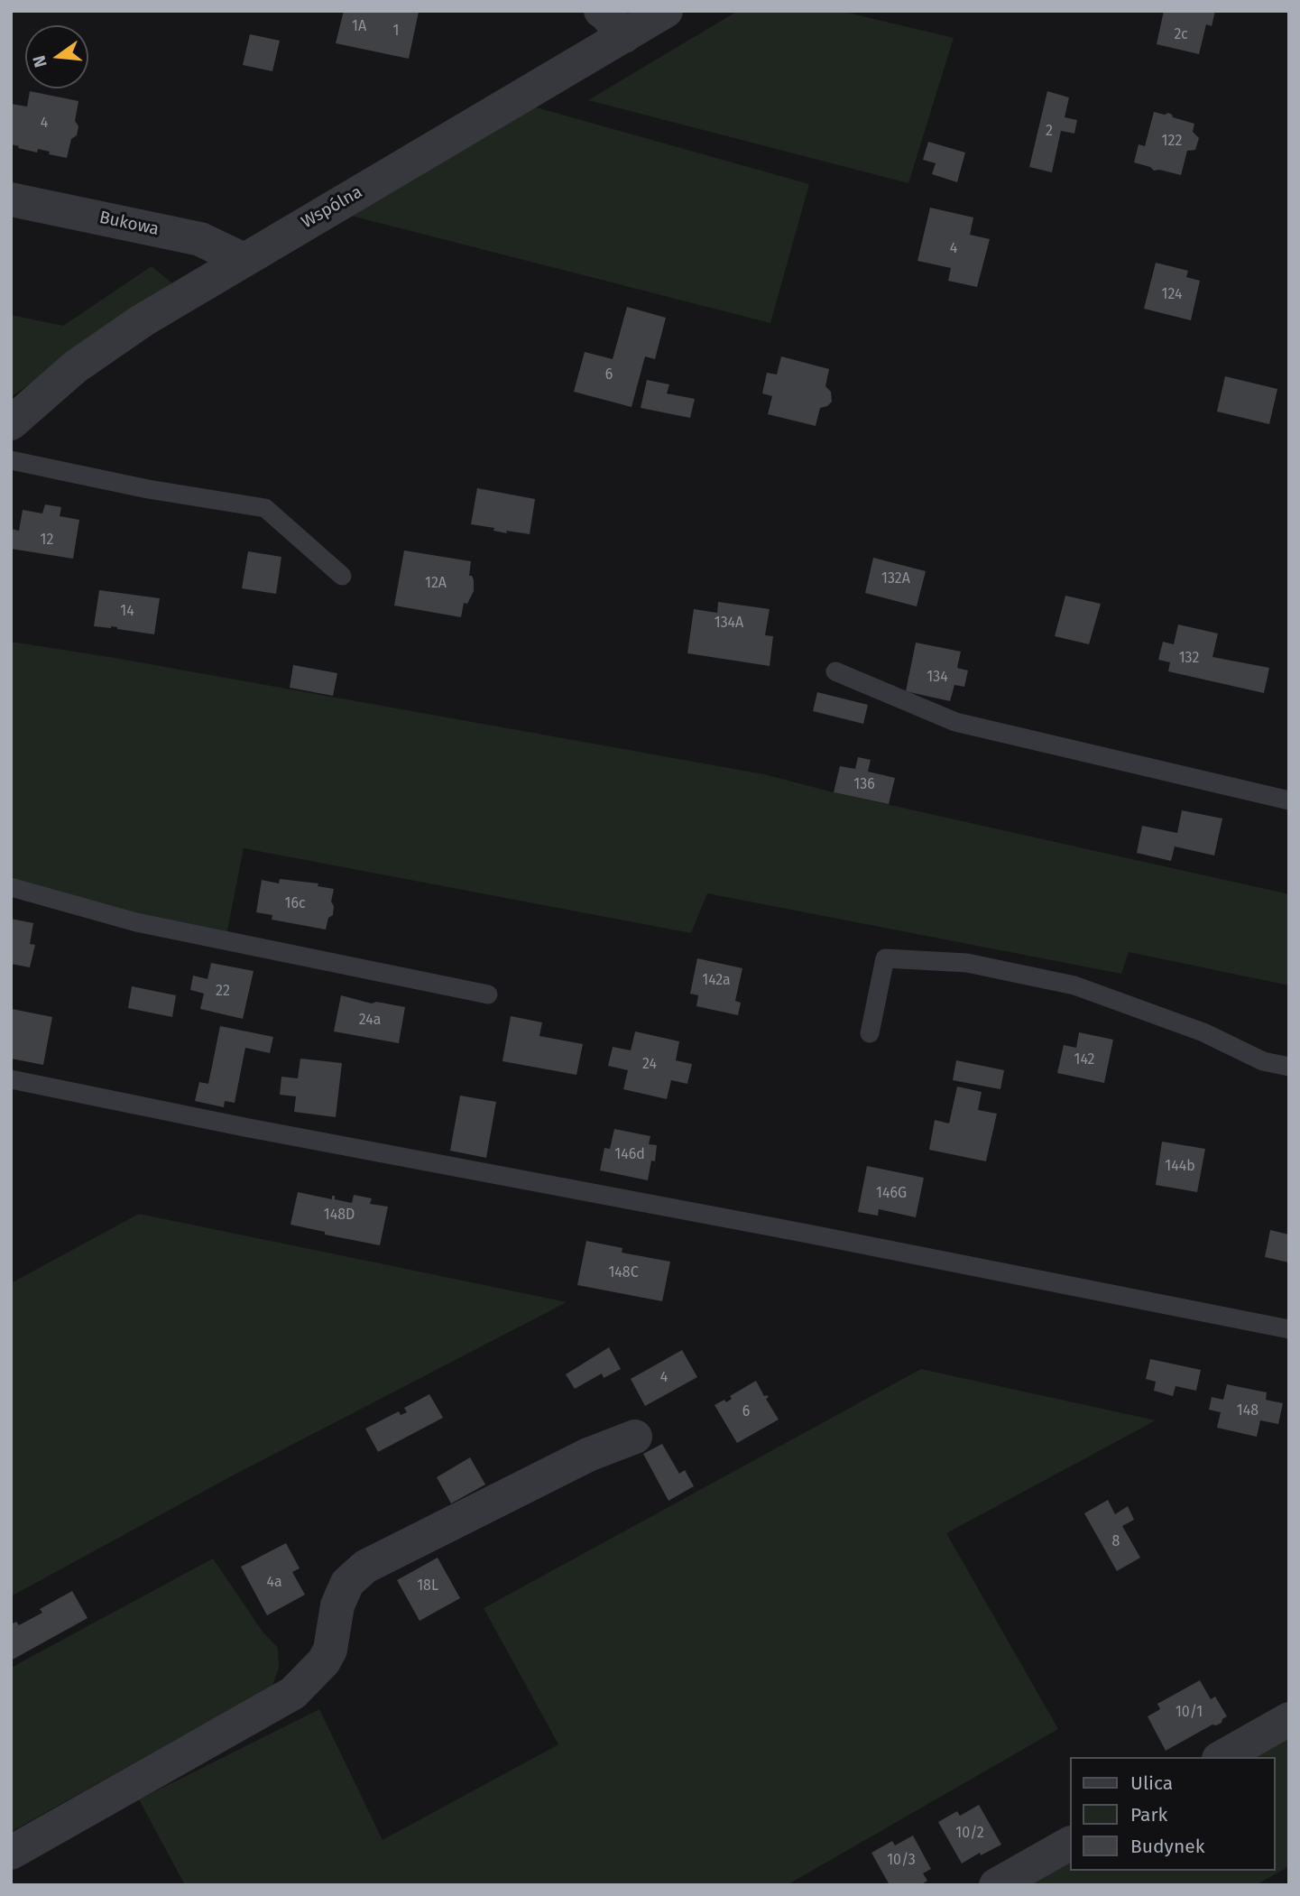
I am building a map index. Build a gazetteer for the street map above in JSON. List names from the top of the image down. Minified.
{"streets":{"street":["Wspólna","Bukowa"]},"crossings":[["Wspólna","Bukowa"]],"house_numbers":["1A","1","2c","4","2","122","4","124","6","12","132A","12A","14","134A","132","134","136","16c","142a","22","24a","142","24","146d","144b","146G","148D","148C","4","148","6","8","4a","18L","10/1","10/2","10/3"],"legend":["Ulica","Park","Budynek"],"north":"left"}
